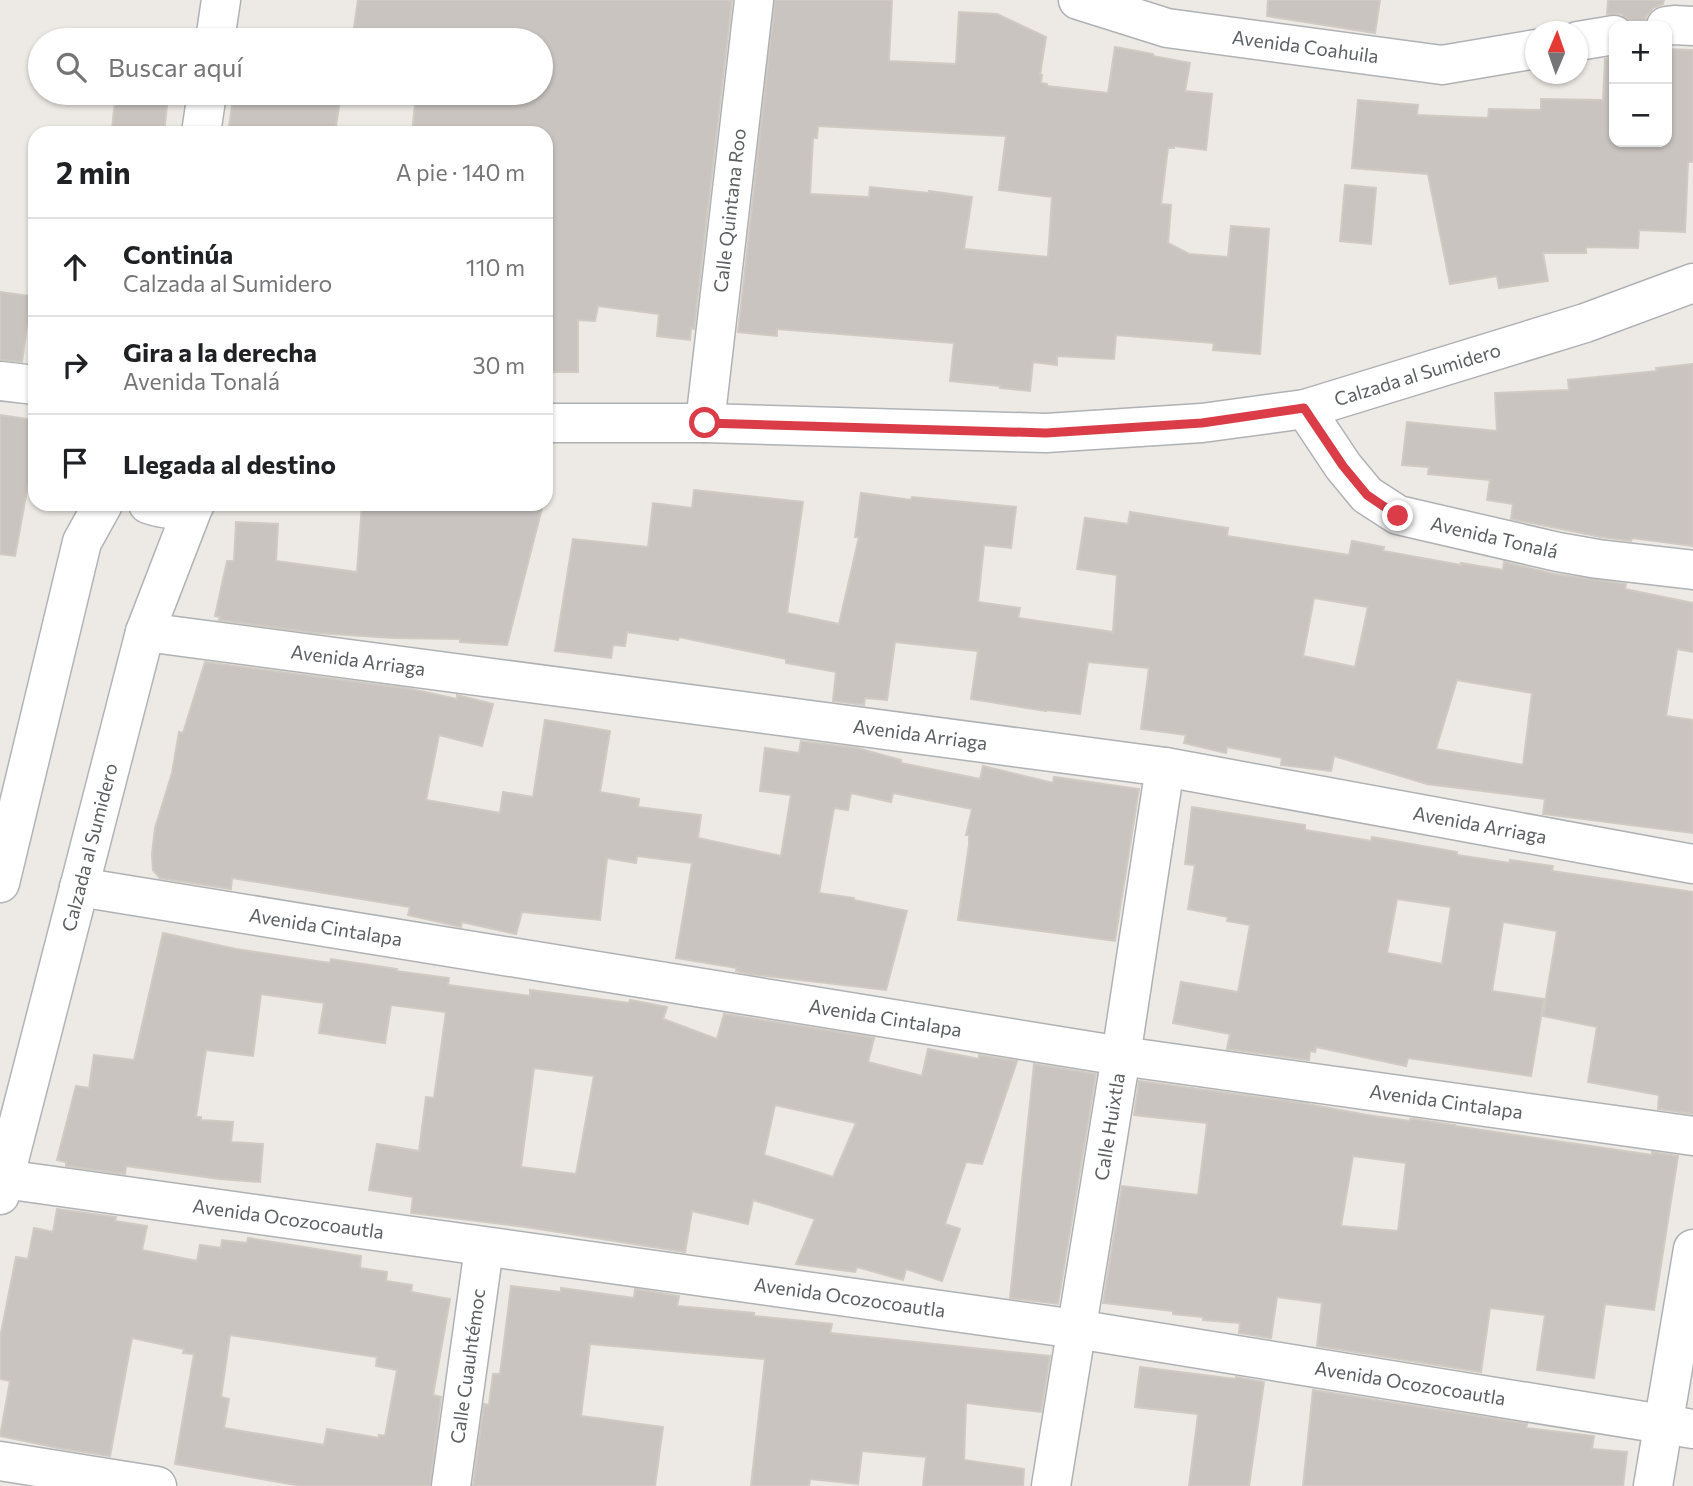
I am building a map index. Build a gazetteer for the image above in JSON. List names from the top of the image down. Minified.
{"streets":{"street":["Avenida Coahuila","Calle Quintana Roo","Calzada al Sumidero","Avenida Tonalá","Avenida Arriaga","Avenida Cintalapa","Calle Huixtla","Avenida Ocozocoautla","Calle Cuauhtémoc"]},"crossings":[["Calle Quintana Roo","Calzada al Sumidero"],["Calzada al Sumidero","Avenida Tonalá"],["Calzada al Sumidero","Avenida Arriaga"],["Calzada al Sumidero","Avenida Cintalapa"],["Calzada al Sumidero","Avenida Ocozocoautla"],["Avenida Arriaga","Calle Huixtla"],["Avenida Cintalapa","Calle Huixtla"],["Calle Huixtla","Avenida Ocozocoautla"],["Avenida Ocozocoautla","Calle Cuauhtémoc"]],"north":"top","page":{"map_buttons":["+","−"],"search":"Buscar aquí","heading":["2 min","A pie · 140 m"],"list":[["Continúa","Calzada al Sumidero","110 m"],["Gira a la derecha","Avenida Tonalá","30 m"],"Llegada al destino"]}}
